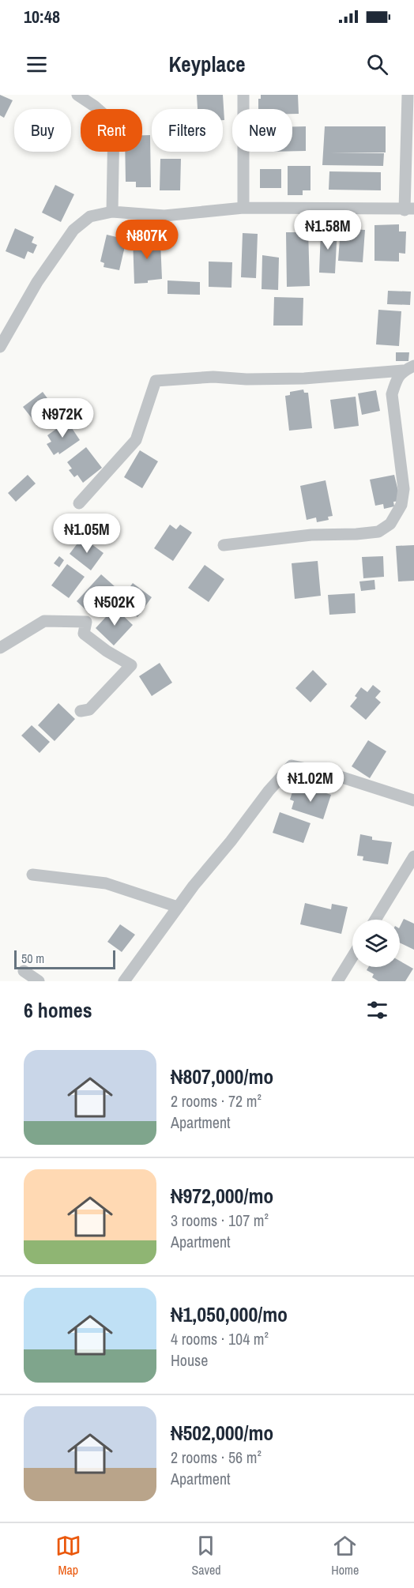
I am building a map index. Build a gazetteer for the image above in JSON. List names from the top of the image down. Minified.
{"scale_bar":"50 m","page":{"status":"10:48","header":"Keyplace","chip":["Buy","Rent","Filters","New"],"price":["₦1.58M","₦807K","₦972K","₦1.05M","₦502K","₦1.02M"],"scale":"50 m","heading":"6 homes","list":[{"name":"₦807,000/mo","note":"2 rooms · 72 m² · Apartment"},{"name":"₦972,000/mo","note":"3 rooms · 107 m² · Apartment"},{"name":"₦1,050,000/mo","note":"4 rooms · 104 m² · House"},{"name":"₦502,000/mo","note":"2 rooms · 56 m² · Apartment"}],"tabs":["Map","Saved","Home"]}}
